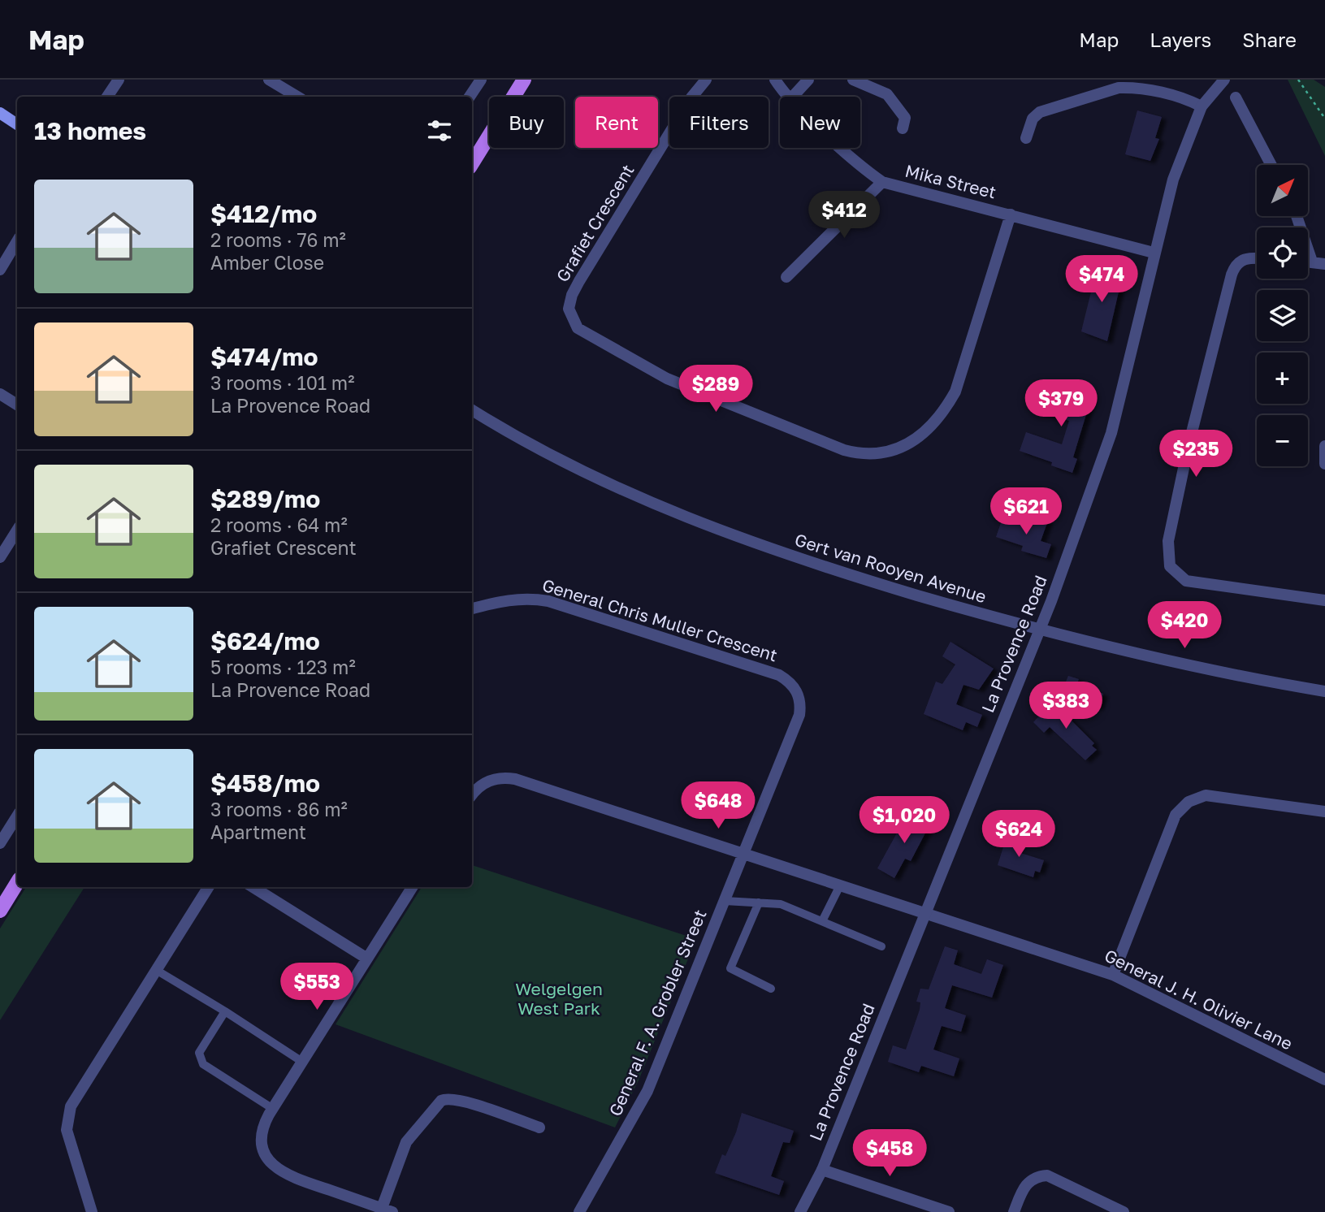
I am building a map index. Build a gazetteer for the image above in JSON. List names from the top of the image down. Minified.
{"streets":{"street":["Mika Street","Grafiet Crescent","Gert van Rooyen Avenue","General Chris Muller Crescent","La Provence Road","General J. H. Olivier Lane","General F. A. Grobler Street"]},"crossings":[["Mika Street","Grafiet Crescent"],["Mika Street","La Provence Road"],["Gert van Rooyen Avenue","La Provence Road"],["General Chris Muller Crescent","General J. H. Olivier Lane"],["General Chris Muller Crescent","General F. A. Grobler Street"],["La Provence Road","General J. H. Olivier Lane"],["General J. H. Olivier Lane","General F. A. Grobler Street"]],"parks":["Welgelgen West Park"],"north":"top right","page":{"header":"Map","nav":["Map","Layers","Share"],"chip":["Buy","Rent","Filters","New"],"heading":"13 homes","map_buttons":["+","−"],"list":[{"name":"$412/mo","note":"2 rooms · 76 m² · Amber Close"},{"name":"$474/mo","note":"3 rooms · 101 m² · La Provence Road"},{"name":"$289/mo","note":"2 rooms · 64 m² · Grafiet Crescent"},{"name":"$624/mo","note":"5 rooms · 123 m² · La Provence Road"},{"name":"$458/mo","note":"3 rooms · 86 m² · Apartment"}],"price":["$412","$474","$289","$379","$235","$621","$420","$383","$648","$1,020","$624","$553","$458"]}}
